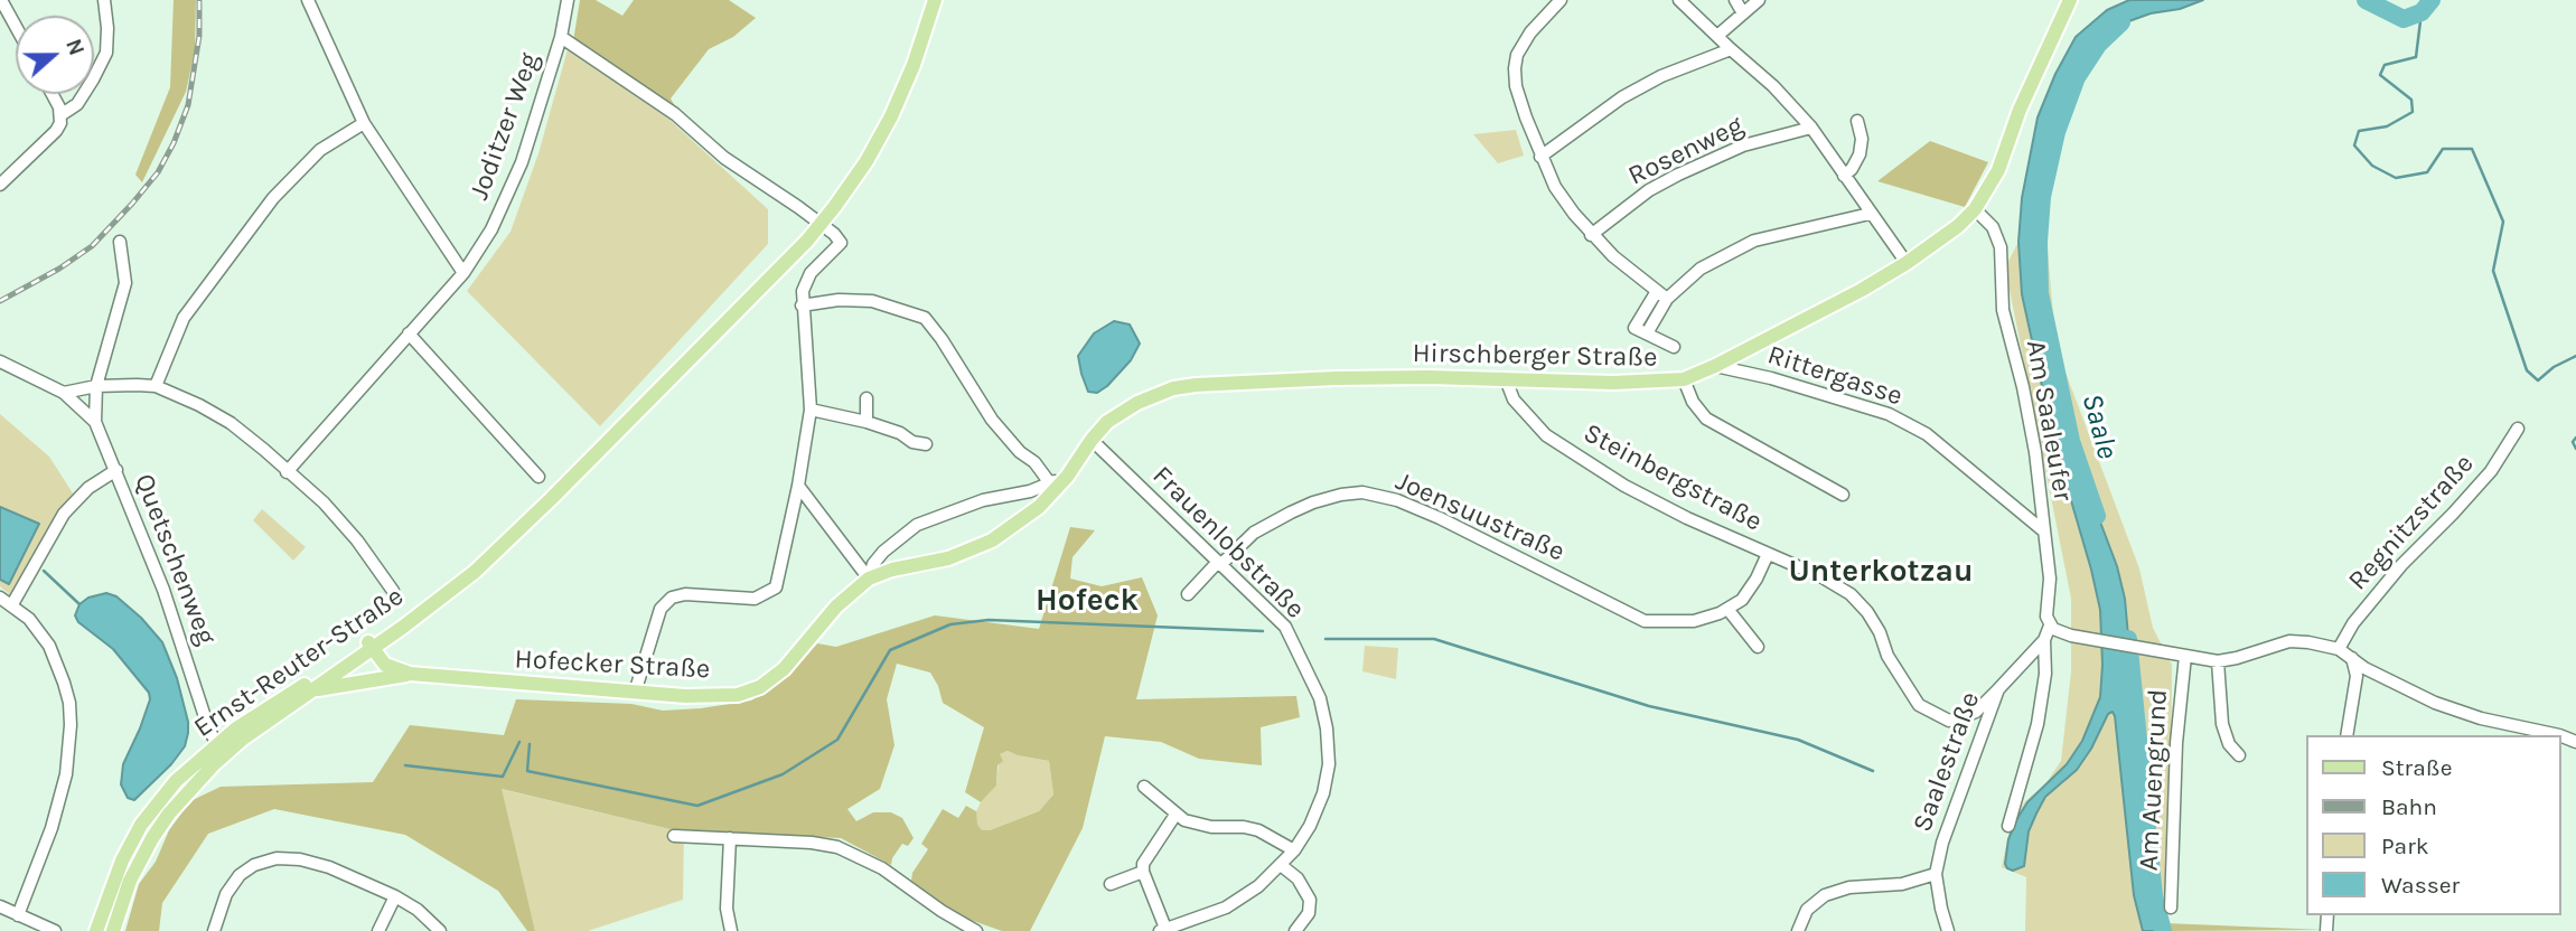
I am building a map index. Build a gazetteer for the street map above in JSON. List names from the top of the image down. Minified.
{"streets":{"main road":["Hirschberger Straße","Ernst-Reuter-Straße","Hofecker Straße"],"street":["Joditzer Weg","Rosenweg","Rittergasse","Am Saaleufer","Steinbergstraße","Joensuustraße","Regnitzstraße","Frauenlobstraße","Quetschenweg","Saalestraße","Am Auengrund"]},"crossings":[["Hirschberger Straße","Rittergasse"],["Hirschberger Straße","Am Saaleufer"],["Hirschberger Straße","Steinbergstraße"],["Hirschberger Straße","Frauenlobstraße"],["Hirschberger Straße","Hofecker Straße"],["Rittergasse","Am Saaleufer"],["Am Saaleufer","Saalestraße"],["Steinbergstraße","Joensuustraße"],["Steinbergstraße","Saalestraße"],["Joensuustraße","Frauenlobstraße"],["Frauenlobstraße","Hofecker Straße"],["Quetschenweg","Ernst-Reuter-Straße"],["Ernst-Reuter-Straße","Hofecker Straße"]],"districts":["Unterkotzau","Hofeck"],"water":["Saale"],"legend":["Straße","Bahn","Park","Wasser"],"north":"right"}
